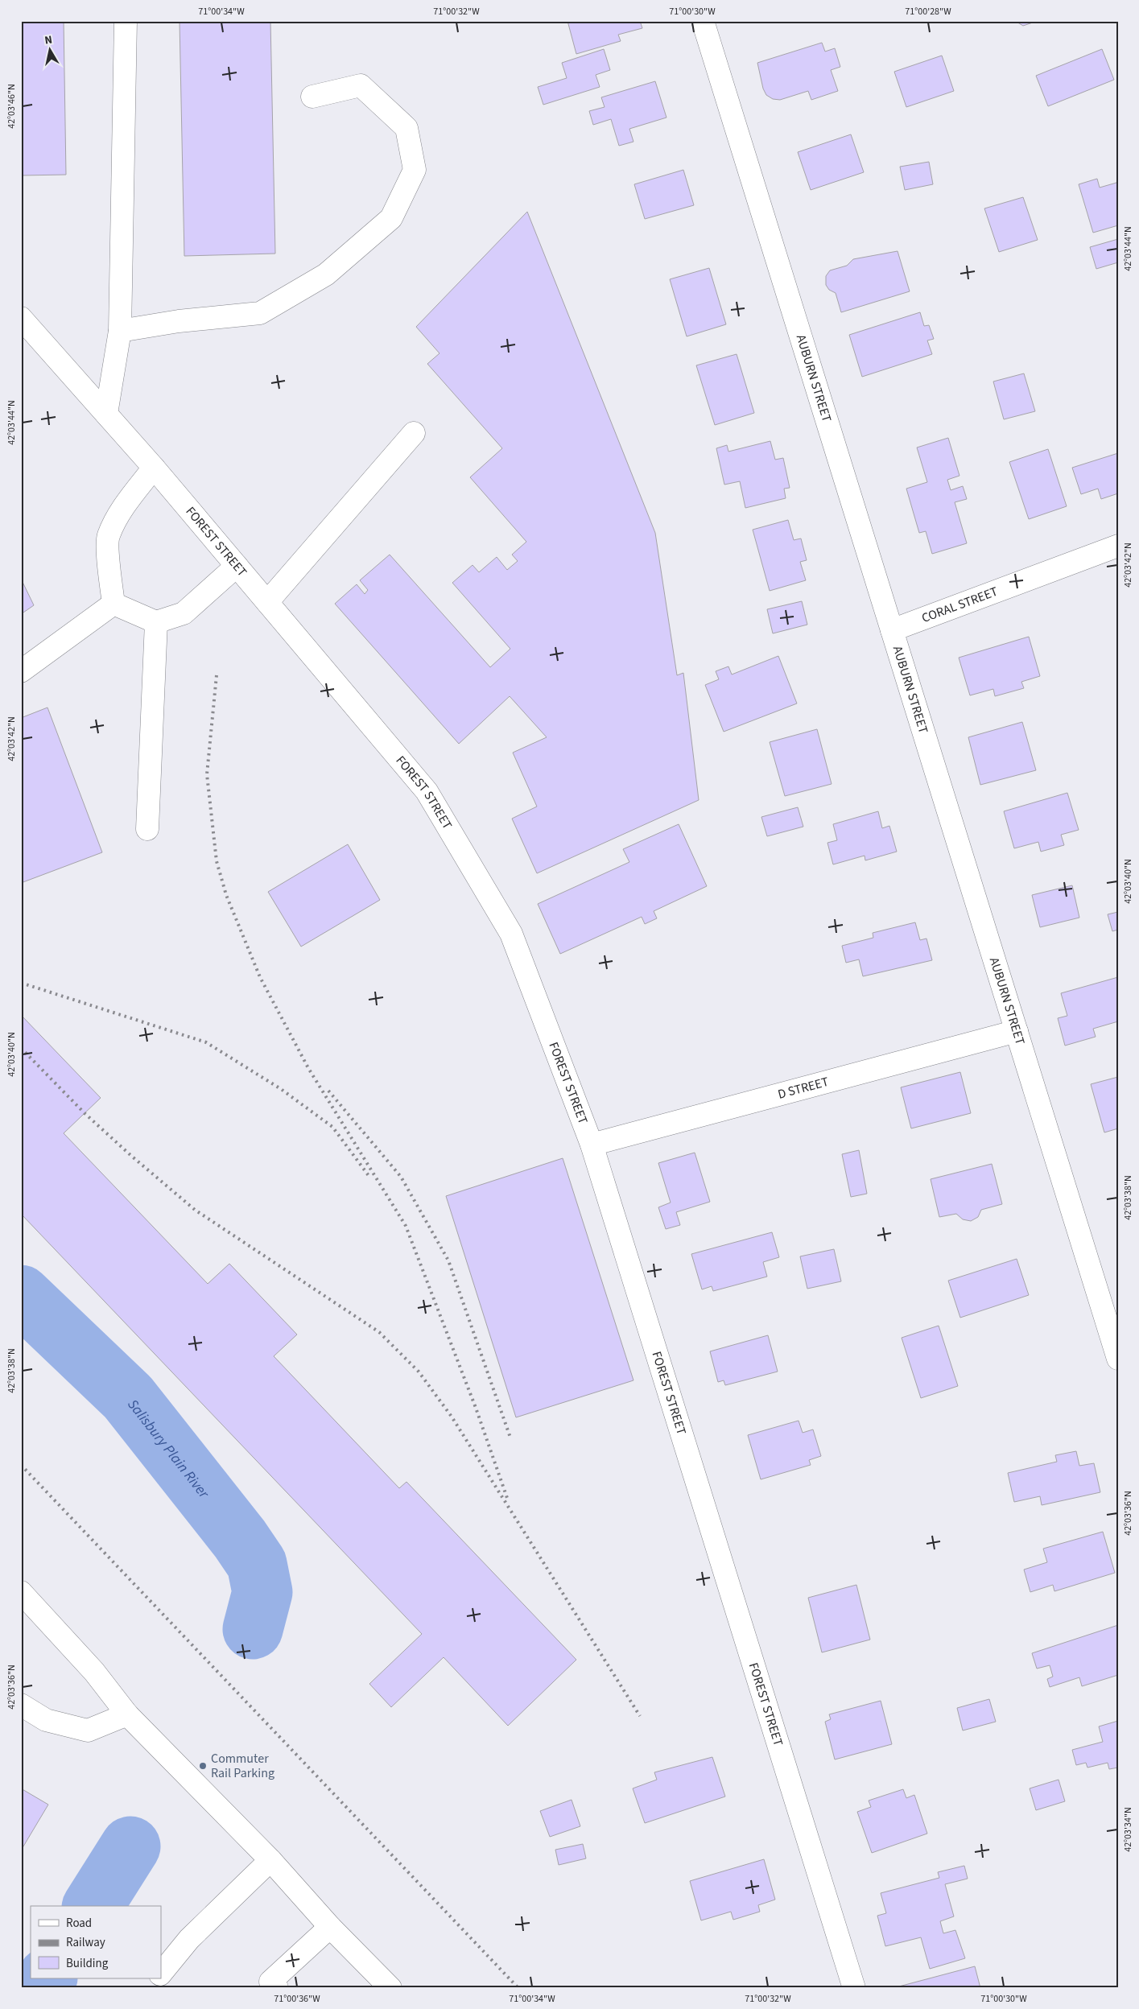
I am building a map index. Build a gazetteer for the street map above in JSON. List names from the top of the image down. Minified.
{"streets":{"street":["AUBURN STREET","FOREST STREET","CORAL STREET","D STREET"]},"crossings":[["AUBURN STREET","CORAL STREET"],["AUBURN STREET","D STREET"],["FOREST STREET","D STREET"]],"water":["Salisbury Plain River"],"places":["Commuter Rail Parking"],"legend":["Road","Railway","Building"],"north":"top","coordinates":["71°00'34\"W","71°00'32\"W","71°00'30\"W","71°00'28\"W","42°03'46\"N","42°03'44\"N","42°03'42\"N","42°03'40\"N","42°03'38\"N","42°03'36\"N","42°03'34\"N","71°00'36\"W"]}
